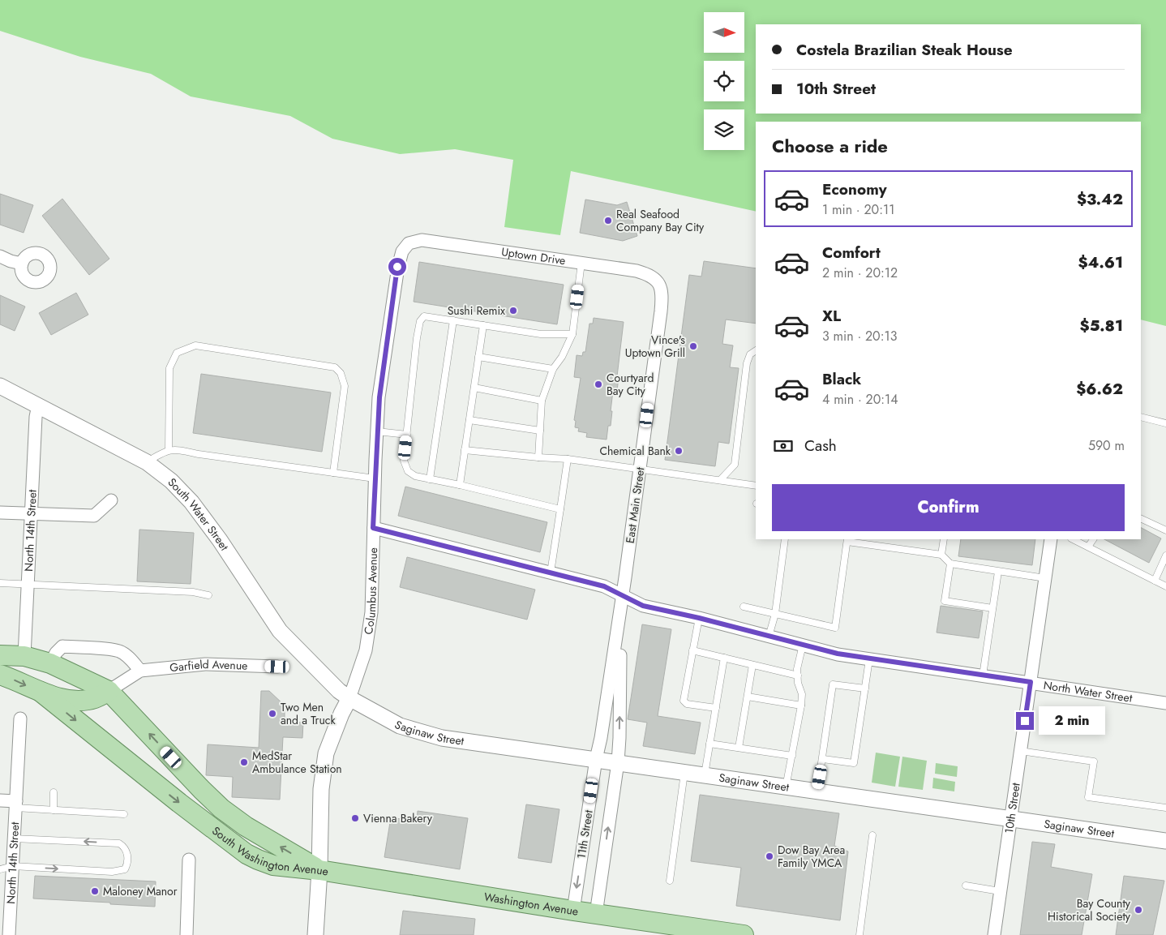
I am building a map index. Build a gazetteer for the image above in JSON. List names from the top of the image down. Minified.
{"streets":{"main road":["South Washington Avenue","Washington Avenue"],"street":["Uptown Drive","East Main Street","South Water Street","North 14th Street","Columbus Avenue","Garfield Avenue","North Water Street","Saginaw Street","10th Street","11th Street"]},"crossings":[["Uptown Drive","East Main Street"],["Uptown Drive","Columbus Avenue"],["East Main Street","North Water Street"],["East Main Street","Saginaw Street"],["East Main Street","11th Street"],["East Main Street","Washington Avenue"],["South Water Street","North 14th Street"],["South Water Street","Columbus Avenue"],["South Water Street","Saginaw Street"],["Columbus Avenue","North Water Street"],["Columbus Avenue","Saginaw Street"],["Columbus Avenue","South Washington Avenue"],["Columbus Avenue","Washington Avenue"],["Garfield Avenue","South Washington Avenue"],["North Water Street","10th Street"],["Saginaw Street","10th Street"],["Saginaw Street","11th Street"],["11th Street","Washington Avenue"],["South Washington Avenue","Washington Avenue"]],"one_way":["11th Street"],"places":["Real Seafood Company Bay City","Sushi Remix","Vince's Uptown Grill","Courtyard Bay City","Chemical Bank","Two Men and a Truck","MedStar Ambulance Station","Vienna Bakery","Dow Bay Area Family YMCA","Maloney Manor","Bay County Historical Society"],"north":"right","page":{"banner":["Costela Brazilian Steak House","10th Street"],"heading":"Choose a ride","list":[{"name":"Economy","note":"1 min · 20:11","value":"$3.42"},{"name":"Comfort","note":"2 min · 20:12","value":"$4.61"},{"name":"XL","note":"3 min · 20:13","value":"$5.81"},{"name":"Black","note":"4 min · 20:14","value":"$6.62"}],"pay":["Cash","590 m"],"buttons":"Confirm","bubble":"2 min"}}
